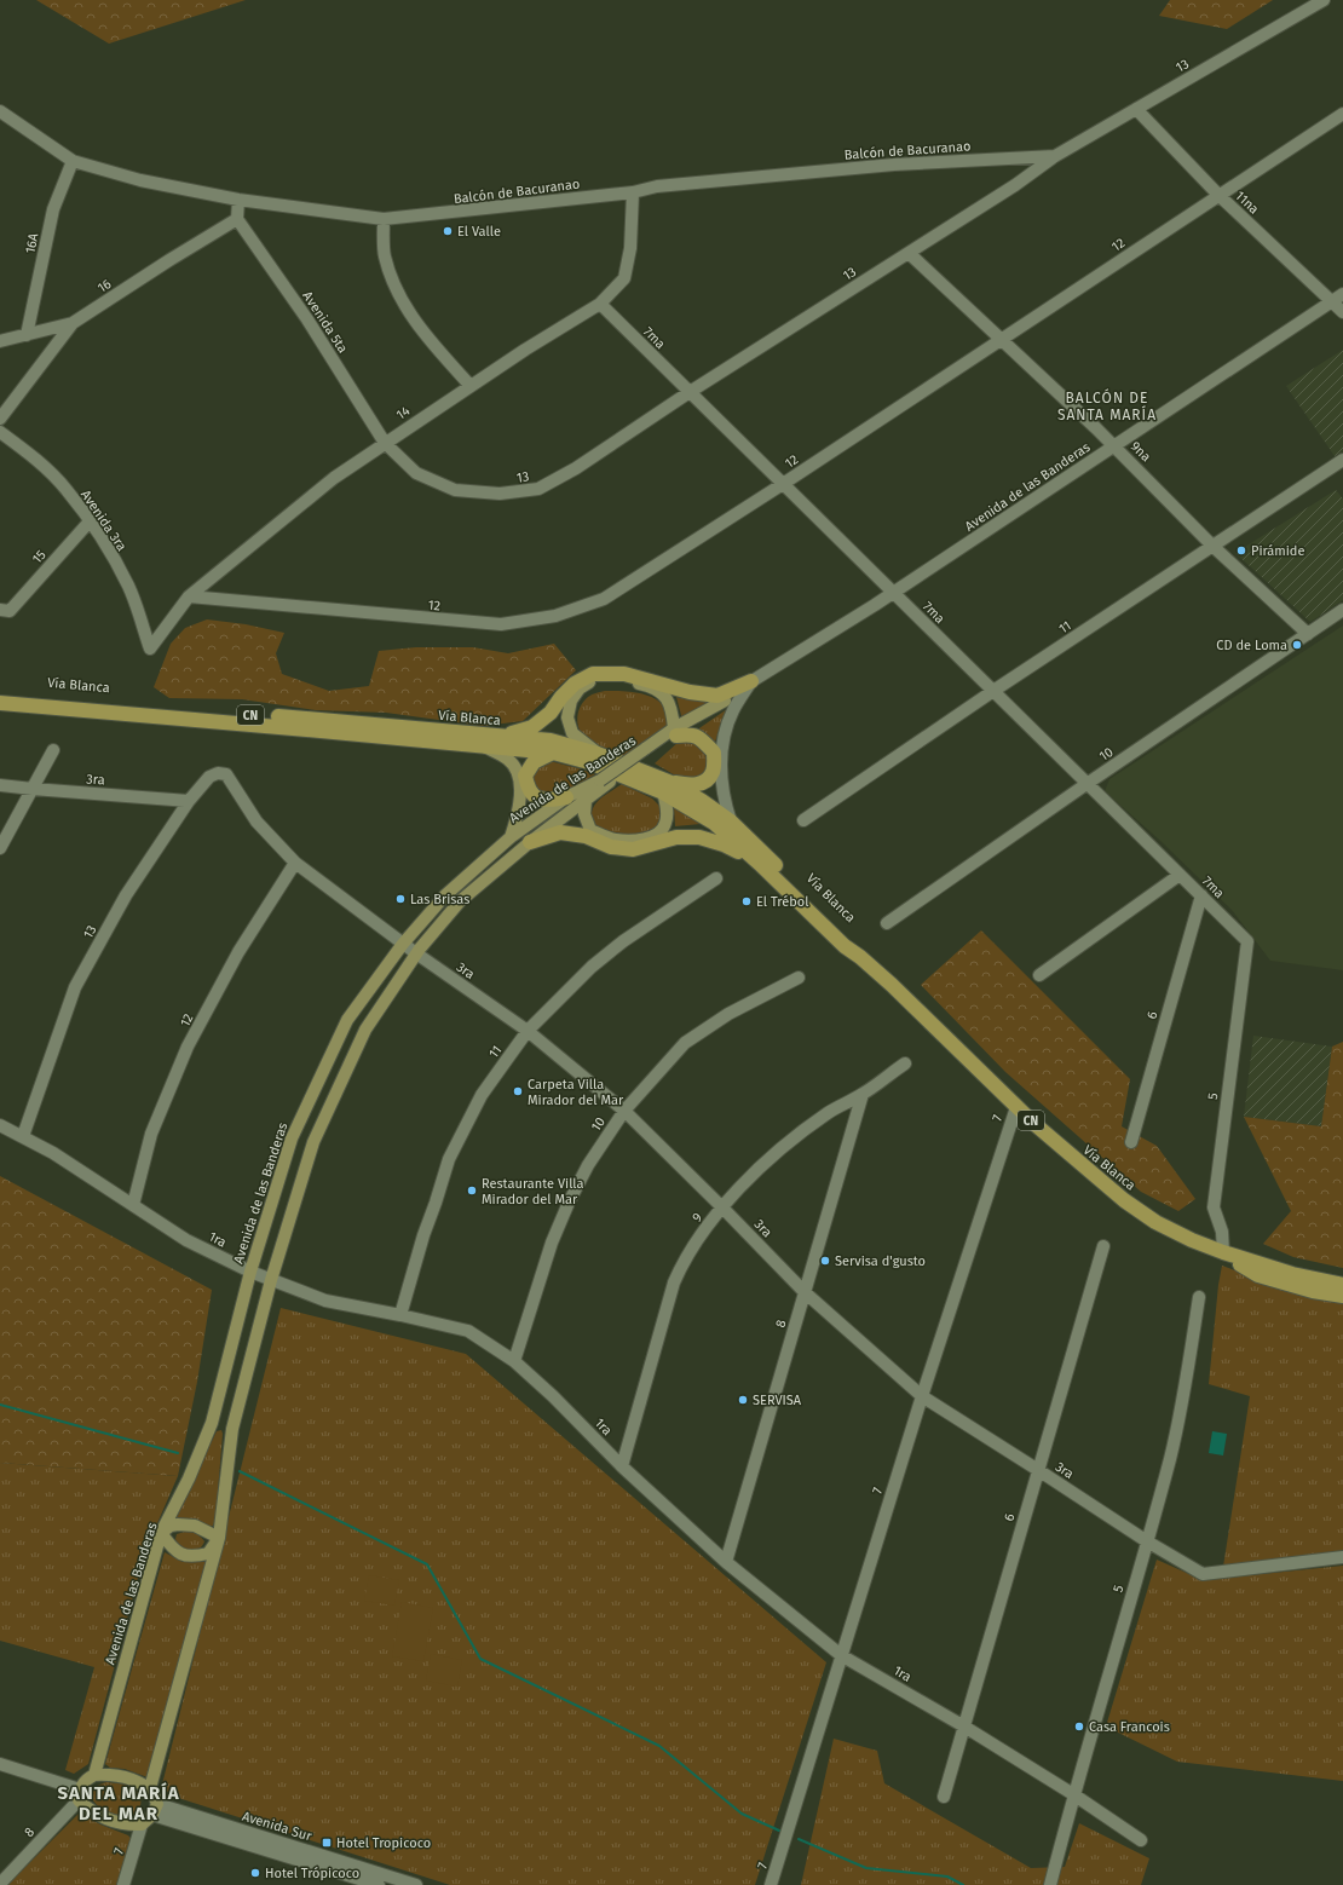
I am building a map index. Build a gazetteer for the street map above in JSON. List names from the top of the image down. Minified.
{"streets":{"highway":["Vía Blanca","CN"],"main road":["Avenida de las Banderas"],"street":["13","Balcón de Bacuranao","11na","16A","12","16","Avenida 5ta","7ma","14","9na","Avenida 3ra","15","11","10","3ra","6","5","7","9","1ra","8","Avenida Sur"]},"crossings":[["13","Balcón de Bacuranao"],["13","11na"],["13","Avenida 5ta"],["13","7ma"],["13","14"],["13","9na"],["13","3ra"],["13","1ra"],["Balcón de Bacuranao","16A"],["Balcón de Bacuranao","14"],["11na","12"],["11na","Avenida de las Banderas"],["12","7ma"],["12","14"],["12","9na"],["12","3ra"],["12","1ra"],["16","Avenida 5ta"],["Avenida 5ta","14"],["7ma","14"],["7ma","Avenida de las Banderas"],["7ma","11"],["7ma","10"],["7ma","6"],["7ma","5"],["14","Avenida 3ra"],["9na","Avenida de las Banderas"],["9na","11"],["9na","10"],["Avenida de las Banderas","3ra"],["Avenida de las Banderas","7"],["Avenida de las Banderas","1ra"],["Avenida de las Banderas","8"],["Avenida de las Banderas","Avenida Sur"],["Avenida 3ra","15"],["11","3ra"],["11","1ra"],["Vía Blanca","5"],["Vía Blanca","7"],["10","3ra"],["10","1ra"],["3ra","6"],["3ra","5"],["3ra","7"],["3ra","9"],["3ra","8"],["6","1ra"],["5","1ra"],["7","1ra"],["7","8"],["7","Avenida Sur"],["9","1ra"],["9","8"],["1ra","8"],["8","Avenida Sur"]],"districts":["BALCÓN DE SANTA MARÍA","SANTA MARÍA DEL MAR"],"places":{"other":["El Valle","Pirámide","CD de Loma","Las Brisas","El Trébol","Carpeta Villa Mirador del Mar","Restaurante Villa Mirador del Mar","Servisa d'gusto","SERVISA","Casa Francois","Hotel Trópicoco"],"transit":["Hotel Tropicoco"]}}
